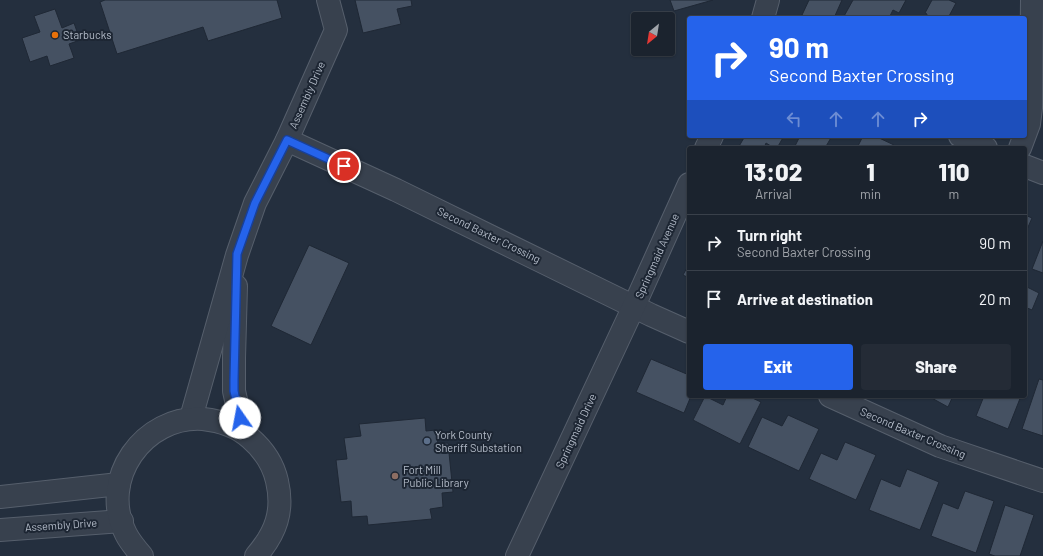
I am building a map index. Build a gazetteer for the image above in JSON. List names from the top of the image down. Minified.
{"streets":{"street":["Assembly Drive","Second Baxter Crossing","Springmaid Avenue","Springmaid Drive"]},"crossings":[["Assembly Drive","Second Baxter Crossing"],["Second Baxter Crossing","Springmaid Avenue"],["Second Baxter Crossing","Springmaid Drive"],["Springmaid Avenue","Springmaid Drive"]],"places":["Starbucks","York County Sheriff Substation","Fort Mill Public Library"],"north":"bottom left","page":{"turn":["90 m","Second Baxter Crossing"],"eta":["13:02","Arrival","1","min","110","m"],"list":[{"name":"Turn right","note":"Second Baxter Crossing","value":"90 m"},{"name":"Arrive at destination","value":"20 m"}],"buttons":["Exit","Share"]}}
